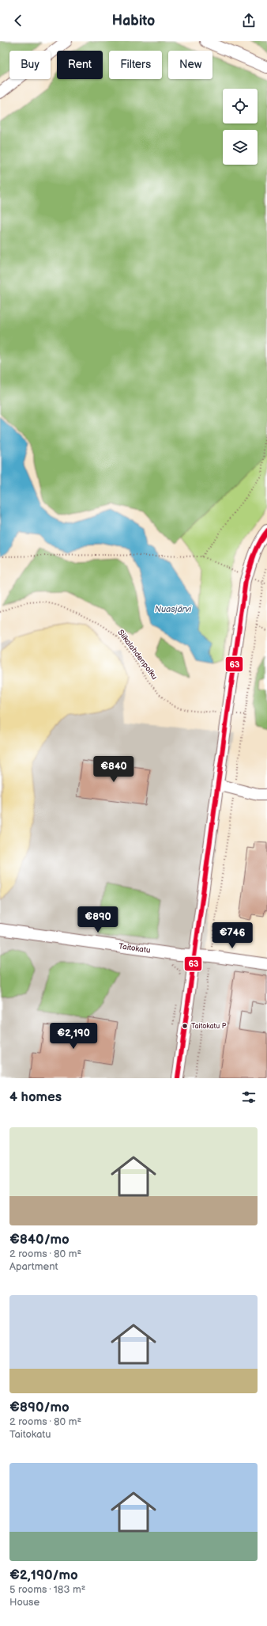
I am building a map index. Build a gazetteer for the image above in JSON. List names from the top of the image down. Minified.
{"streets":{"street":["Taitokatu"],"path":["Siikalahdenpolku"]},"water":["Nuasjärvi"],"places":["Taitokatu P"],"lines":["transit line 63"],"page":{"header":"Habito","chip":["Buy","Rent","Filters","New"],"price":["€840","€890","€746","€2,190"],"heading":"4 homes","list":[{"name":"€840/mo","note":"2 rooms · 80 m² · Apartment"},{"name":"€890/mo","note":"2 rooms · 80 m² · Taitokatu"},{"name":"€2,190/mo","note":"5 rooms · 183 m² · House"}]}}
